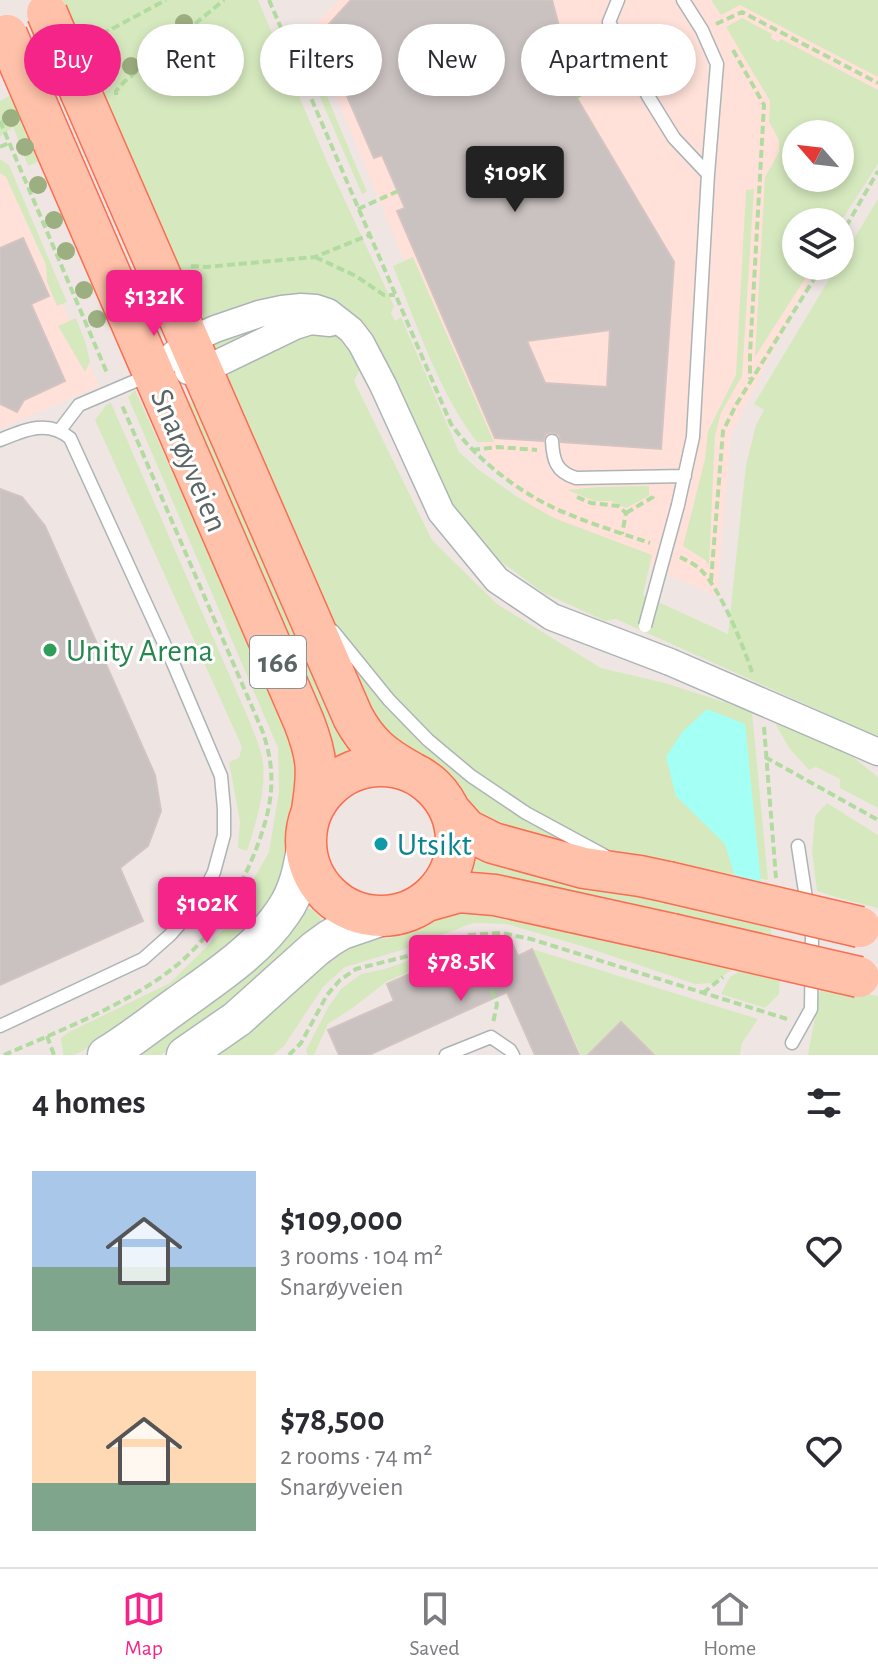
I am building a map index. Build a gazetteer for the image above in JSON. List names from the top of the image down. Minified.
{"streets":{"main road":["Snarøyveien","166"]},"crossings":[["Snarøyveien","166"]],"places":["Unity Arena","Utsikt"],"north":"top left","page":{"chip":["Buy","Rent","Filters","New","Apartment"],"price":["$109K","$132K","$102K","$78.5K"],"heading":"4 homes","list":[{"name":"$109,000","note":"3 rooms · 104 m² · Snarøyveien"},{"name":"$78,500","note":"2 rooms · 74 m² · Snarøyveien"}],"tabs":["Map","Saved","Home"]}}
